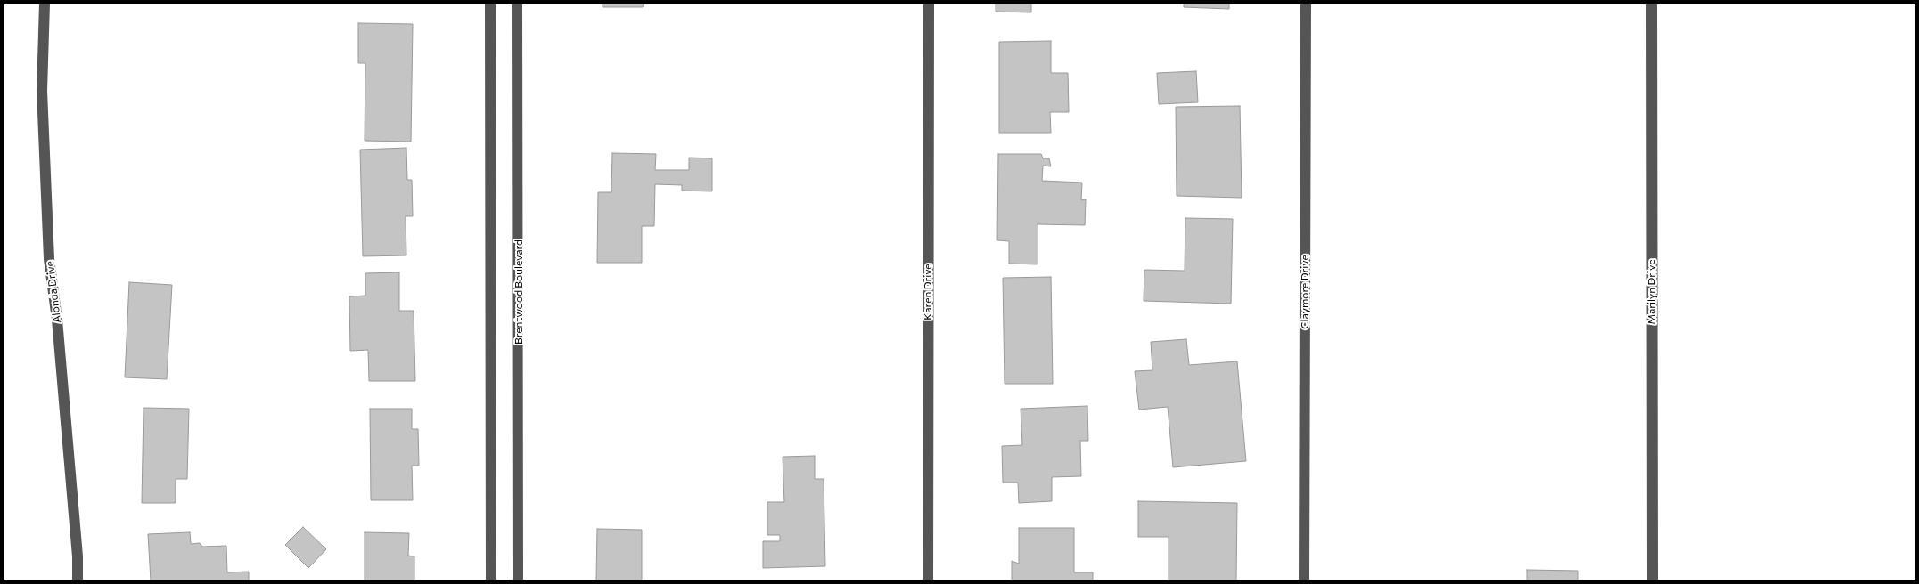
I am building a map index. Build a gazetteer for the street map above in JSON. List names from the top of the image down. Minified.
{"streets":{"street":["Alonda Drive","Brentwood Boulevard","Karen Drive","Claymore Drive","Marilyn Drive"]}}
